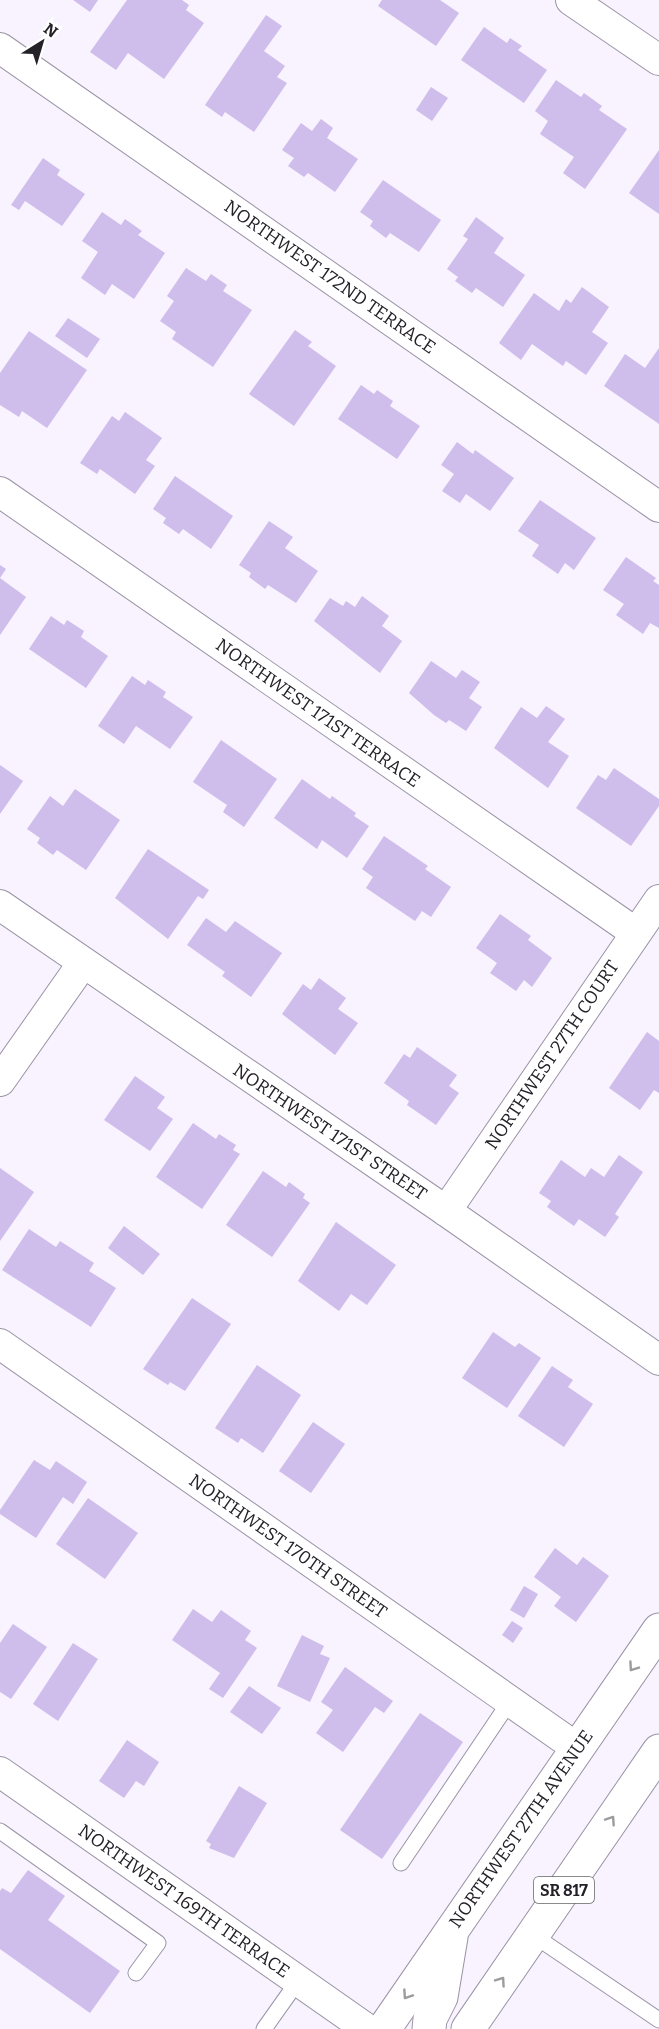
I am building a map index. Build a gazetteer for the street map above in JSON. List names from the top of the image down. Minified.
{"streets":{"main road":["NORTHWEST 27TH AVENUE","SR 817"],"street":["NORTHWEST 172ND TERRACE","NORTHWEST 171ST TERRACE","NORTHWEST 27TH COURT","NORTHWEST 171ST STREET","NORTHWEST 170TH STREET","NORTHWEST 169TH TERRACE"]},"crossings":[["NORTHWEST 171ST TERRACE","NORTHWEST 27TH COURT"],["NORTHWEST 27TH COURT","NORTHWEST 171ST STREET"],["NORTHWEST 170TH STREET","NORTHWEST 27TH AVENUE"]],"north":"top right"}
